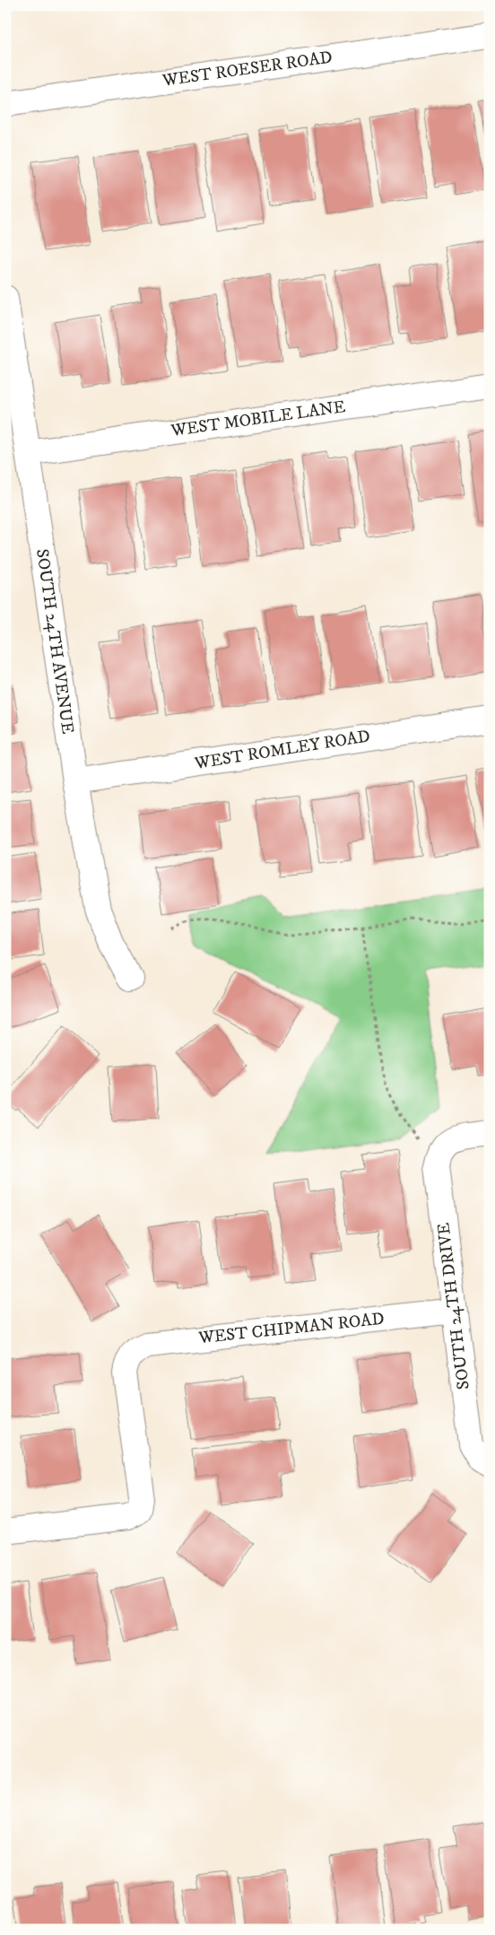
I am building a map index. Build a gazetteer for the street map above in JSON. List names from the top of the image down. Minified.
{"streets":{"street":["WEST ROESER ROAD","WEST MOBILE LANE","SOUTH 24TH AVENUE","WEST ROMLEY ROAD","SOUTH 24TH DRIVE","WEST CHIPMAN ROAD"]},"crossings":[["WEST MOBILE LANE","SOUTH 24TH AVENUE"],["SOUTH 24TH AVENUE","WEST ROMLEY ROAD"],["SOUTH 24TH DRIVE","WEST CHIPMAN ROAD"]]}
